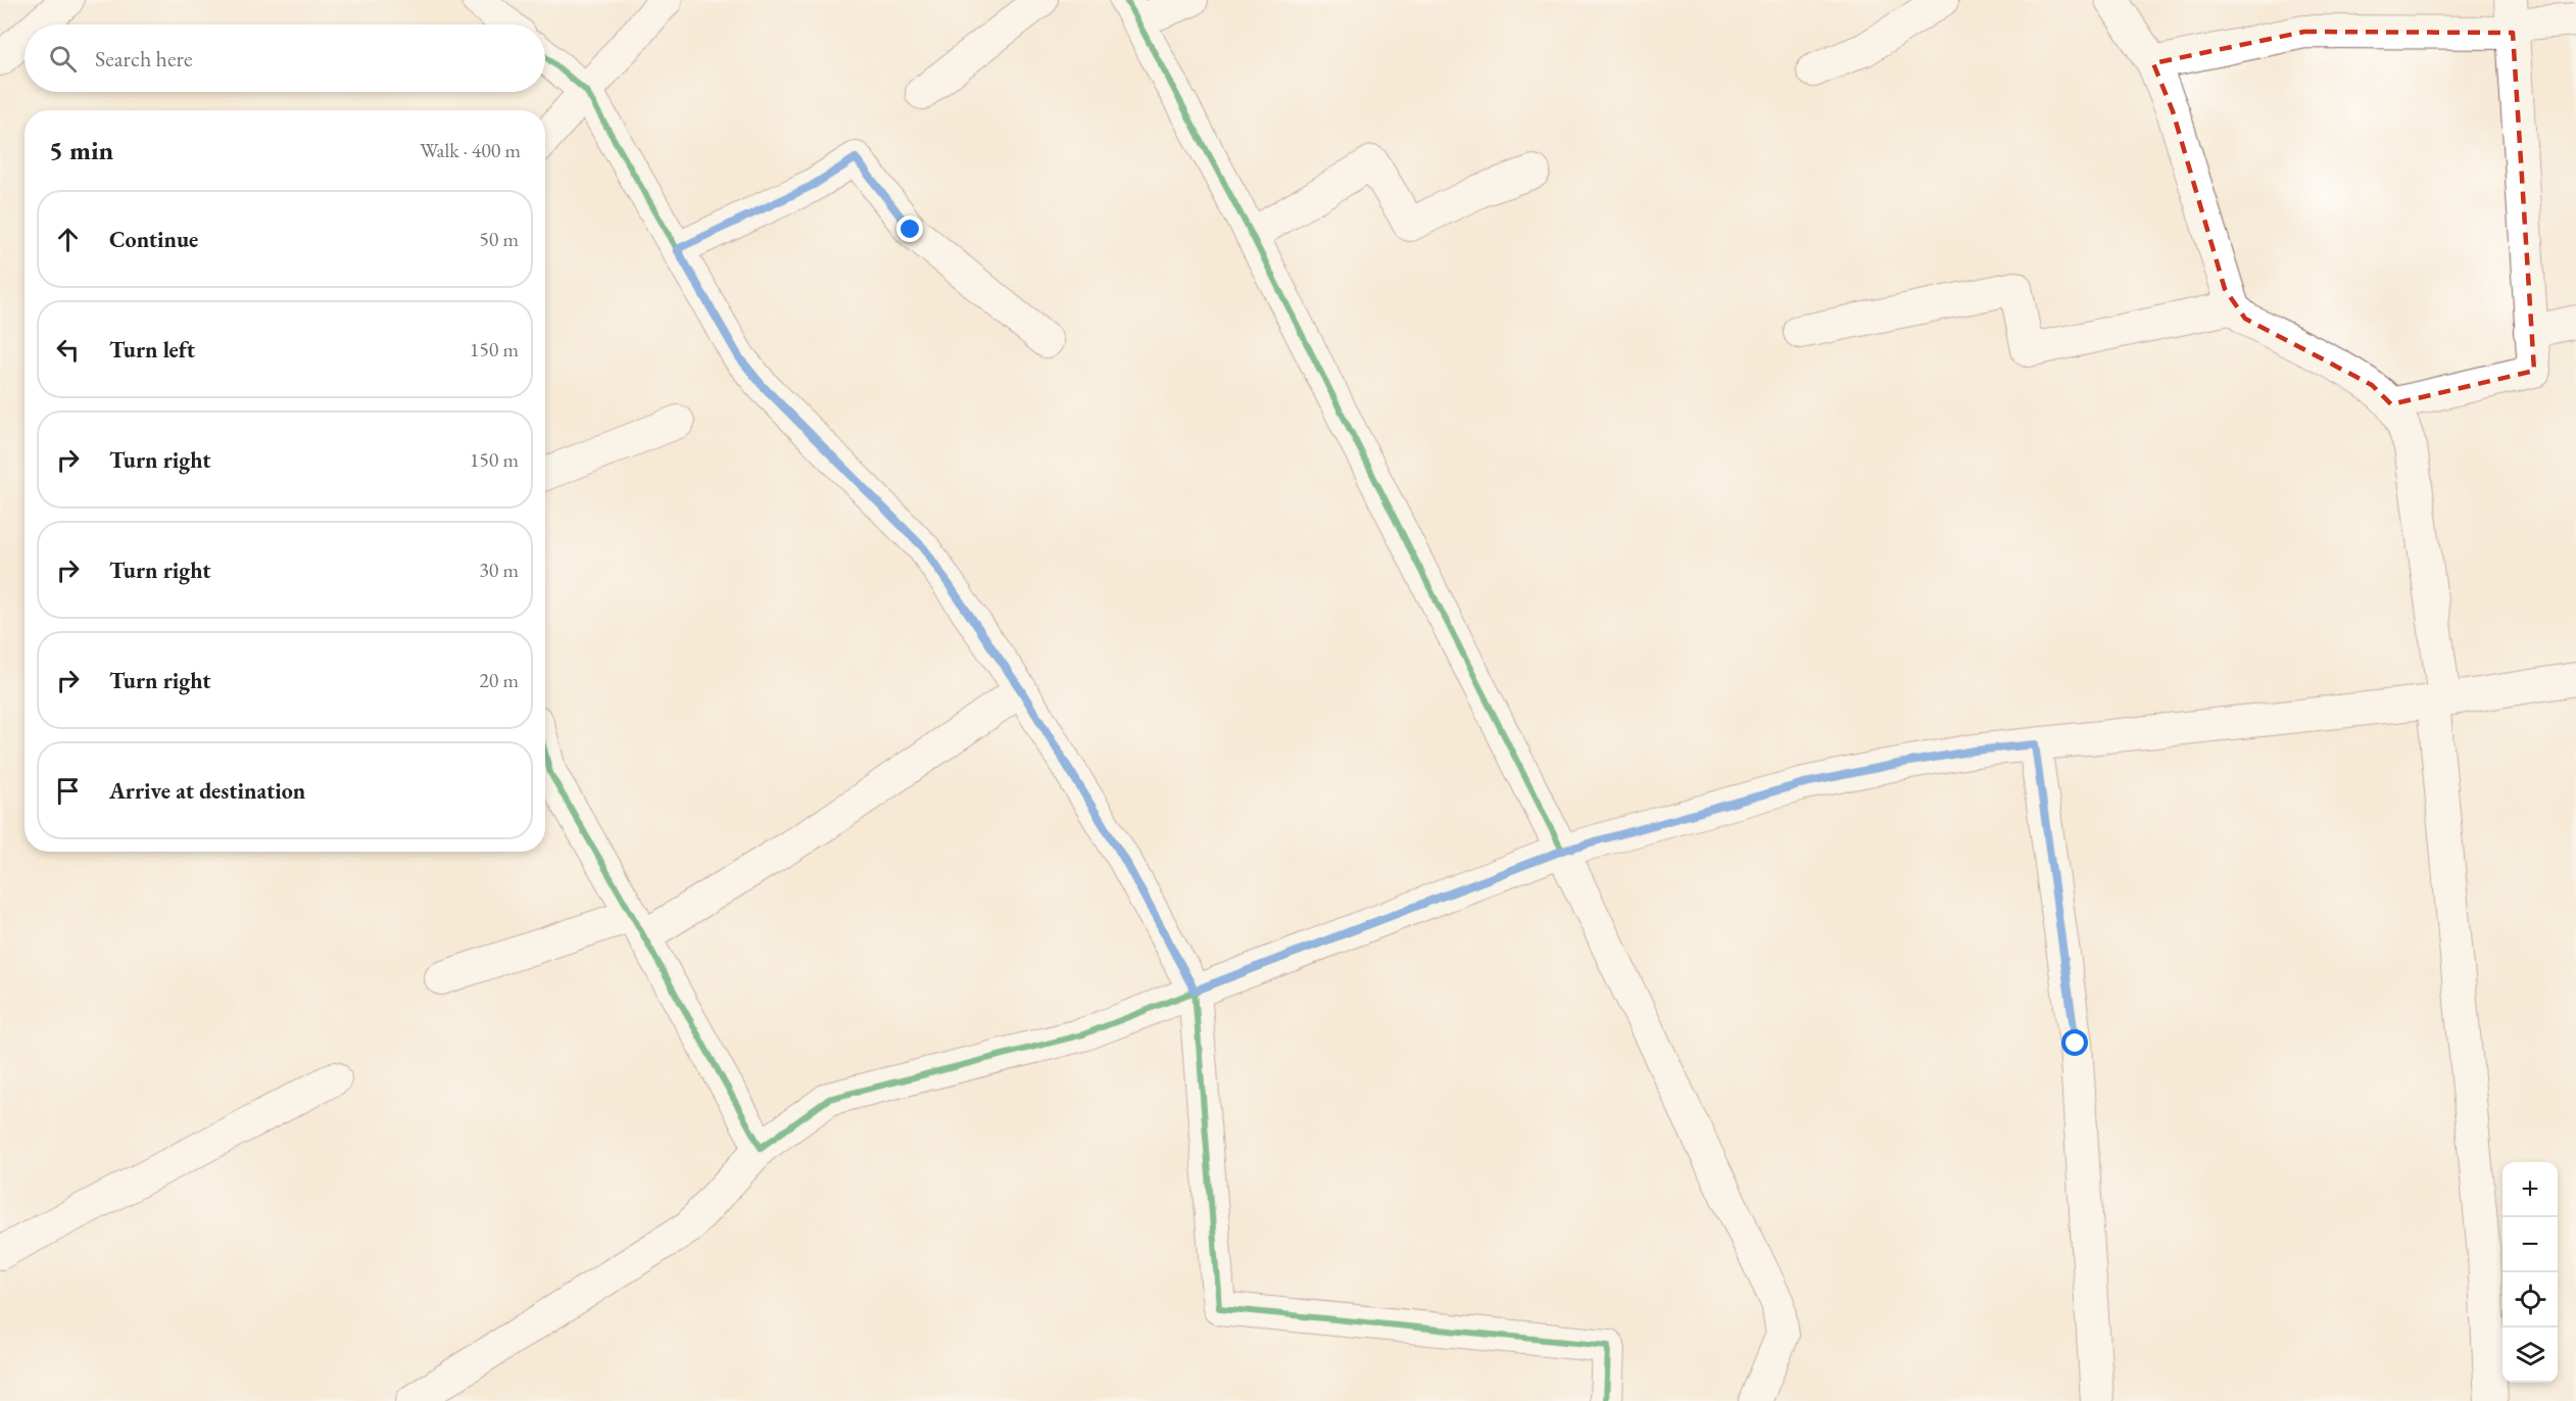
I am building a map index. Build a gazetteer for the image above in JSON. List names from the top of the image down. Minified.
{"page":{"search":"Search here","heading":["5 min","Walk · 400 m"],"list":[["Continue","50 m"],["Turn left","150 m"],["Turn right","150 m"],["Turn right","30 m"],["Turn right","20 m"],"Arrive at destination"],"map_buttons":["+","−"]}}
